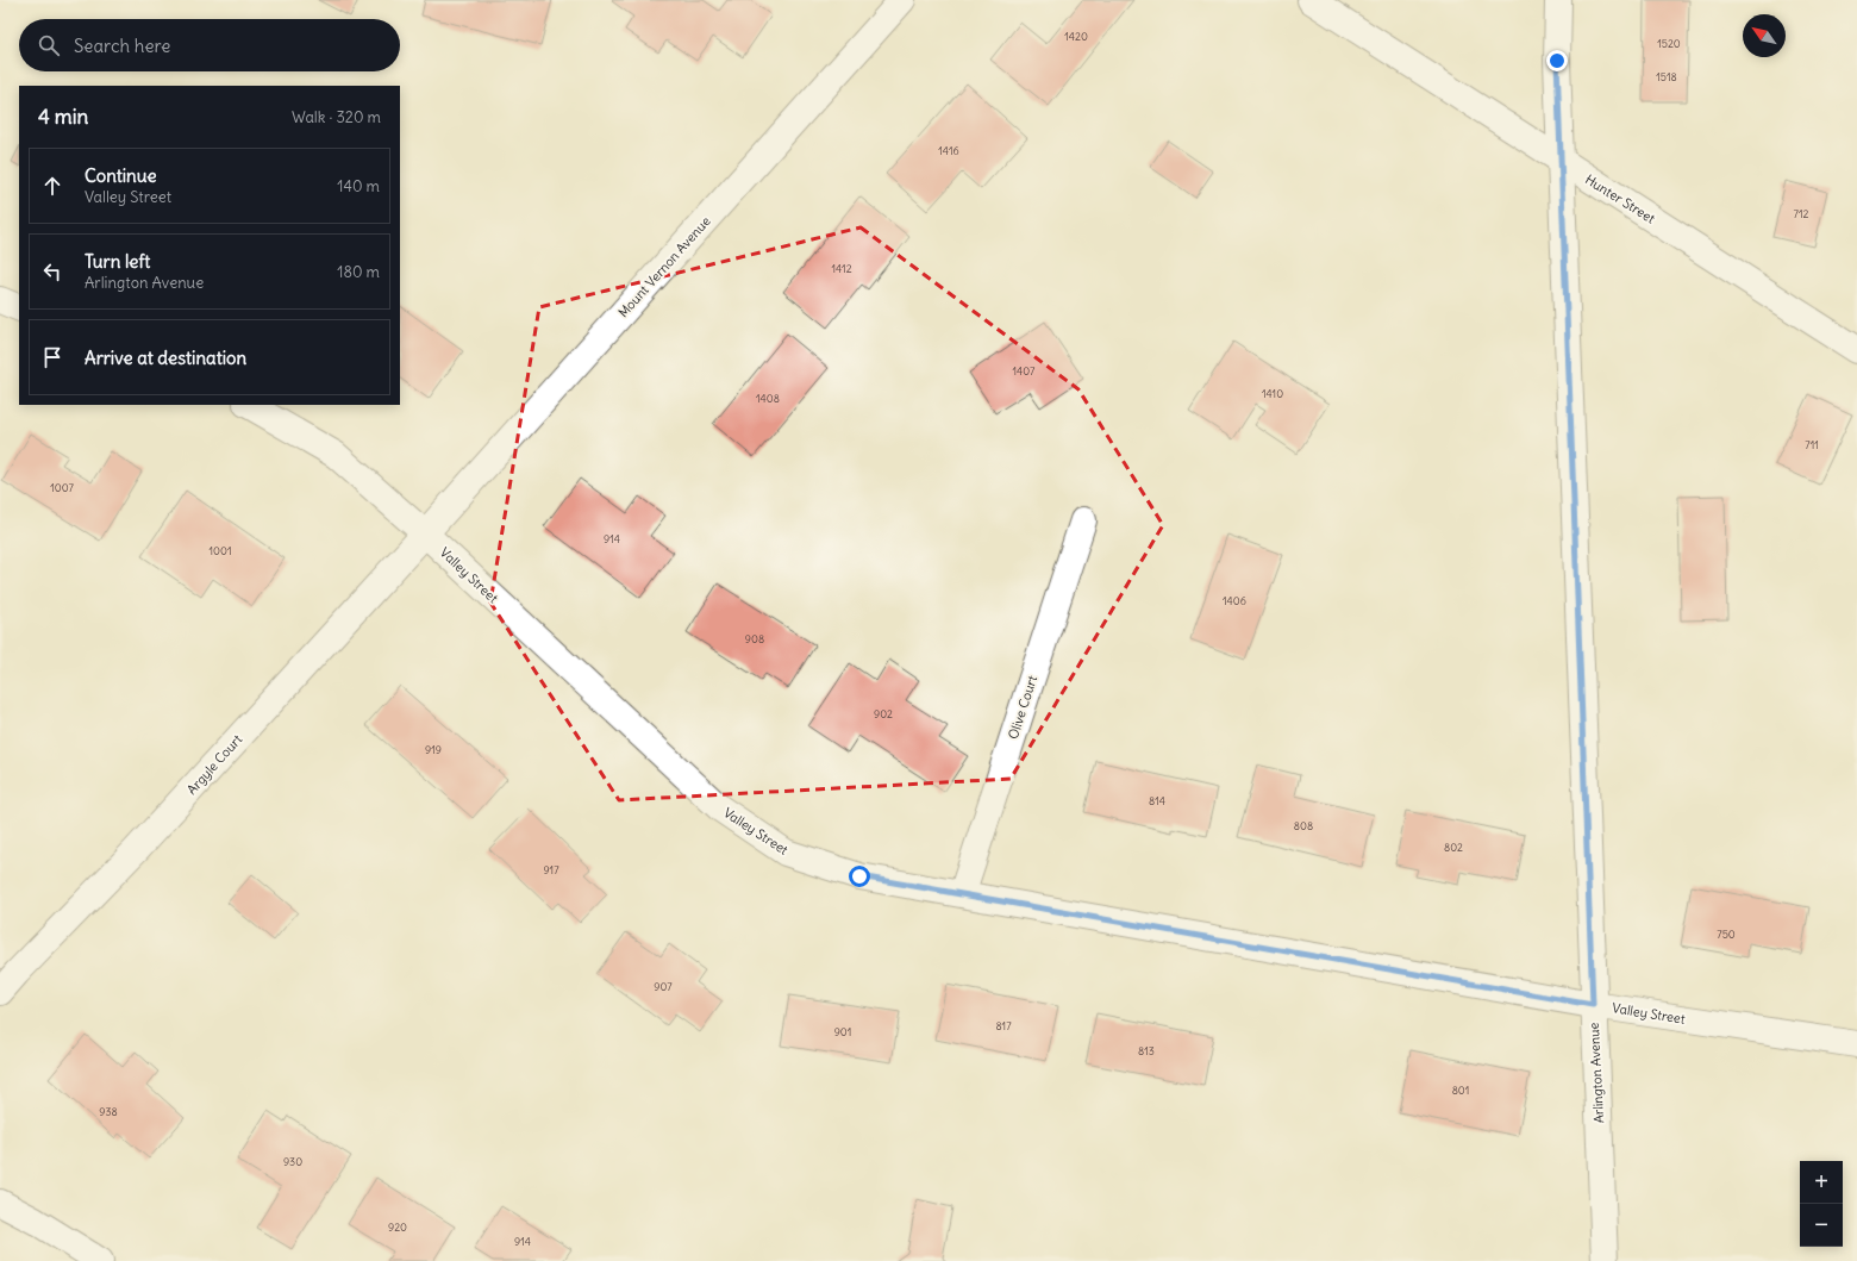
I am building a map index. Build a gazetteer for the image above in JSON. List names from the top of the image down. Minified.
{"streets":{"street":["Hunter Street","Mount Vernon Avenue","Valley Street","Olive Court","Argyle Court","Arlington Avenue"]},"crossings":[["Hunter Street","Arlington Avenue"],["Mount Vernon Avenue","Valley Street"],["Mount Vernon Avenue","Argyle Court"],["Valley Street","Olive Court"],["Valley Street","Argyle Court"],["Valley Street","Arlington Avenue"]],"house_numbers":["1420","1520","1518","1416","712","1412","1407","1410","1408","711","1007","914","1001","1406","908","902","919","814","808","802","917","750","907","817","901","813","801","938","930","920","914"],"north":"top left","page":{"search":"Search here","heading":["4 min","Walk · 320 m"],"list":[["Continue","Valley Street","140 m"],["Turn left","Arlington Avenue","180 m"],"Arrive at destination"],"map_buttons":["+","−"]}}
